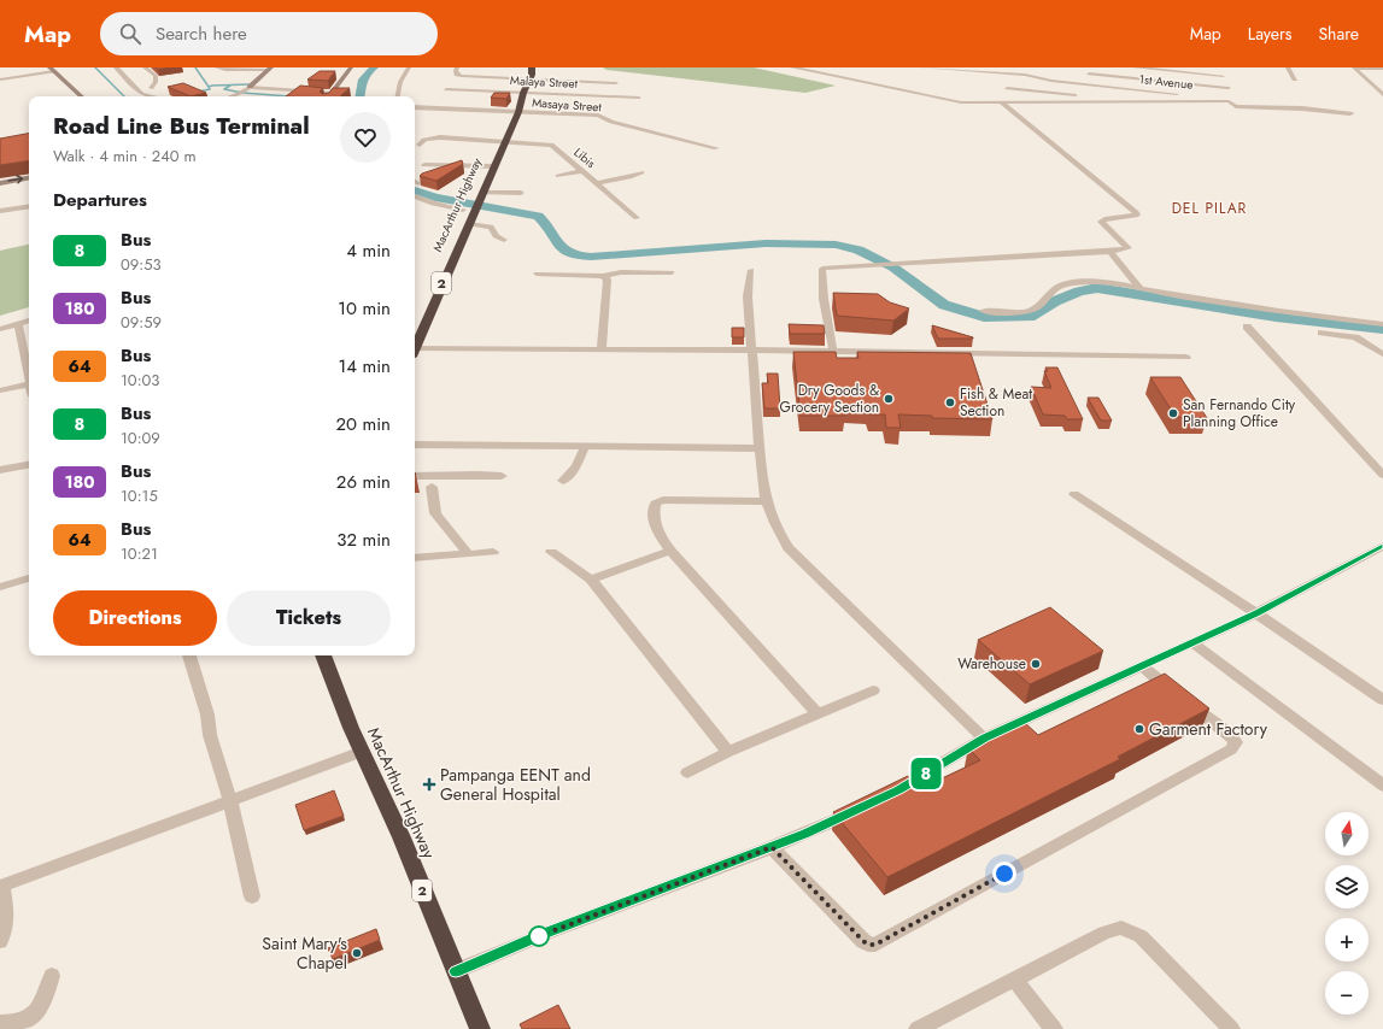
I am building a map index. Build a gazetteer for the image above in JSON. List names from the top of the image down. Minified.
{"streets":{"highway":["MacArthur Highway","2"],"street":["Malaya Street","1st Avenue","Masaya Street","Libis"]},"crossings":[["Malaya Street","MacArthur Highway"],["Masaya Street","MacArthur Highway"],["Libis","MacArthur Highway"]],"districts":["DEL PILAR"],"places":{"other":["Dry Goods & Grocery Section","Fish & Meat Section","San Fernando City Planning Office","Warehouse","Garment Factory","Saint Mary's Chapel"],"health":["Pampanga EENT and General Hospital"]},"lines":["bus line 8"],"north":"top","page":{"header":"Map","search":"Search here","nav":["Map","Layers","Share"],"on_map":"8","heading":[["Road Line Bus Terminal","Walk · 4 min · 240 m"],"Departures"],"list":[{"mark":"8","name":"Bus","note":"09:53","value":"4 min"},{"mark":"180","name":"Bus","note":"09:59","value":"10 min"},{"mark":"64","name":"Bus","note":"10:03","value":"14 min"},{"mark":"8","name":"Bus","note":"10:09","value":"20 min"},{"mark":"180","name":"Bus","note":"10:15","value":"26 min"},{"mark":"64","name":"Bus","note":"10:21","value":"32 min"}],"buttons":["Directions","Tickets"],"map_buttons":["+","−"]}}
